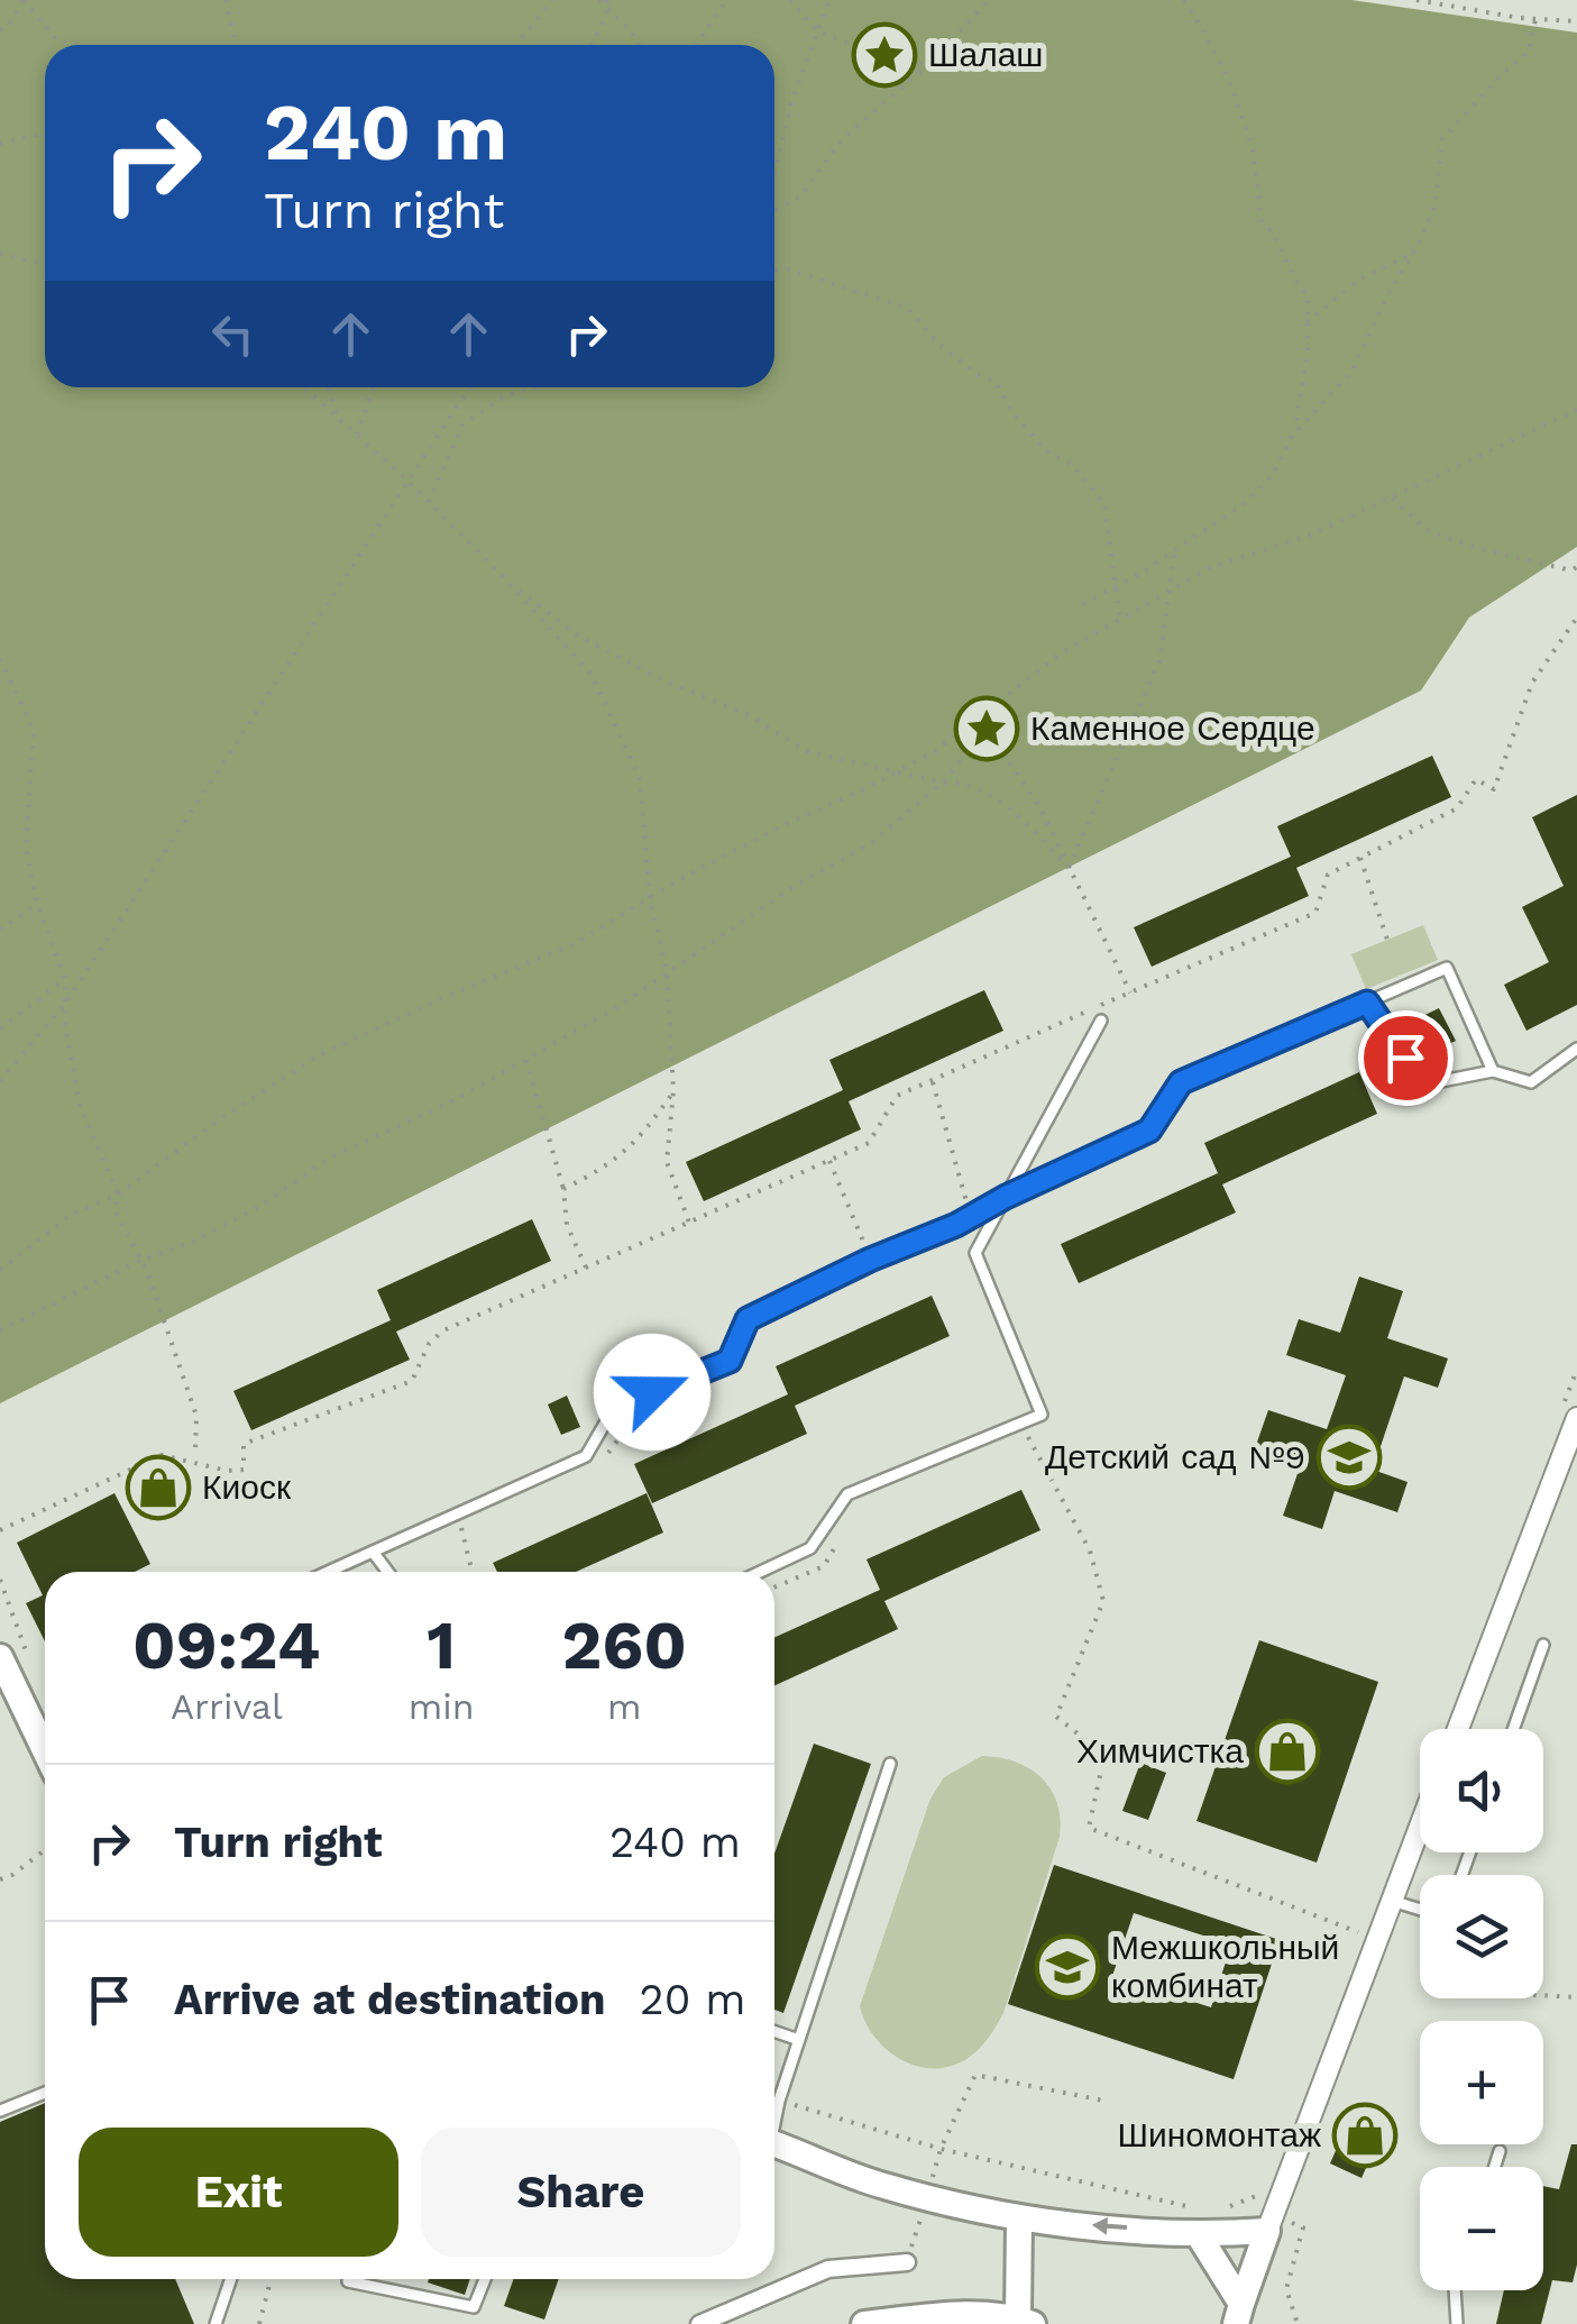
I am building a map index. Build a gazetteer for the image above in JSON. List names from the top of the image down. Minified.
{"places":{"place":["Шалаш","Каменное Сердце"],"school or university":["Детский сад №9","Межшкольный комбинат"],"shop":["Киоск","Химчистка","Шиномонтаж"]},"page":{"turn":["240 m","Turn right"],"eta":["09:24","Arrival","1","min","260","m"],"map_buttons":["+","−"],"list":[{"name":"Turn right","value":"240 m"},{"name":"Arrive at destination","value":"20 m"}],"buttons":["Exit","Share"]}}
